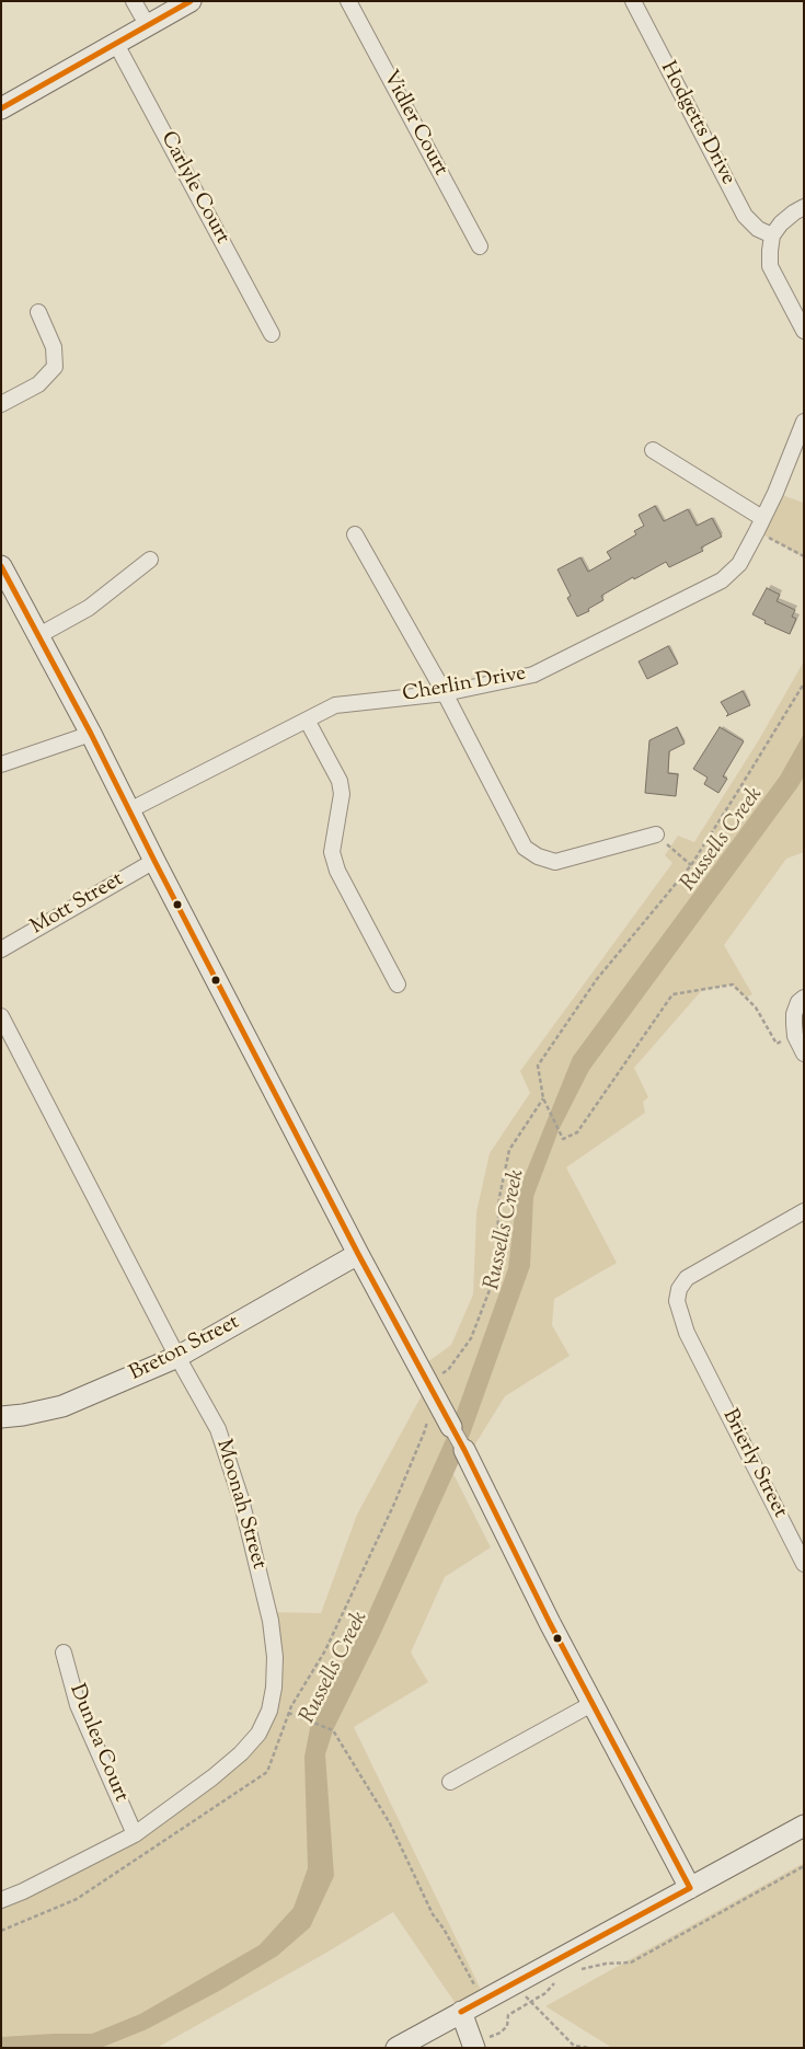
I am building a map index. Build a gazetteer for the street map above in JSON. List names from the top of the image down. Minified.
{"streets":{"street":["Vidler Court","Hodgetts Drive","Carlyle Court","Cherlin Drive","Mott Street","Breton Street","Brierly Street","Moonah Street","Dunlea Court"]},"crossings":[["Breton Street","Moonah Street"],["Moonah Street","Dunlea Court"]],"water":["Russells Creek"]}
